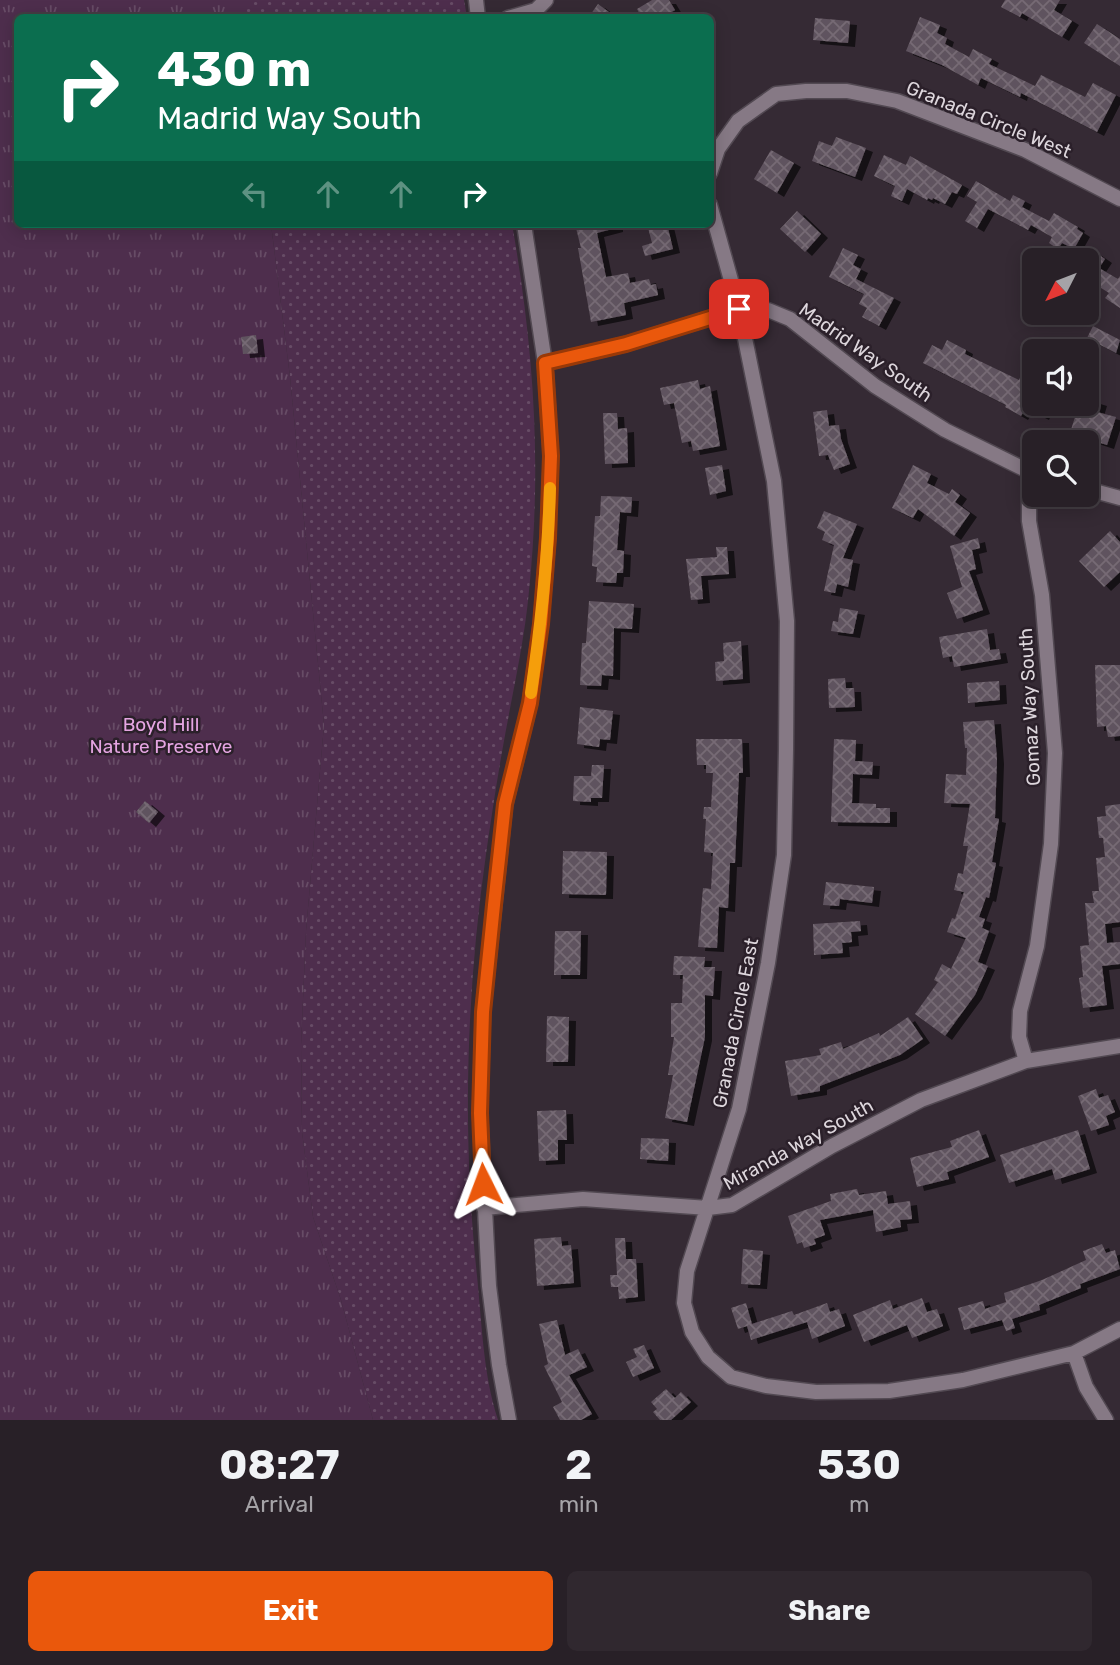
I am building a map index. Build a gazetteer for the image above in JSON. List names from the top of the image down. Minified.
{"streets":{"street":["Granada Circle West","Madrid Way South","Gomaz Way South","Granada Circle East","Miranda Way South"]},"crossings":[["Madrid Way South","Granada Circle East"],["Gomaz Way South","Miranda Way South"],["Granada Circle East","Miranda Way South"]],"parks":["Boyd Hill Nature Preserve"],"north":"bottom left","page":{"turn":["430 m","Madrid Way South"],"eta":["08:27","Arrival","2","min","530","m"],"buttons":["Exit","Share"]}}
